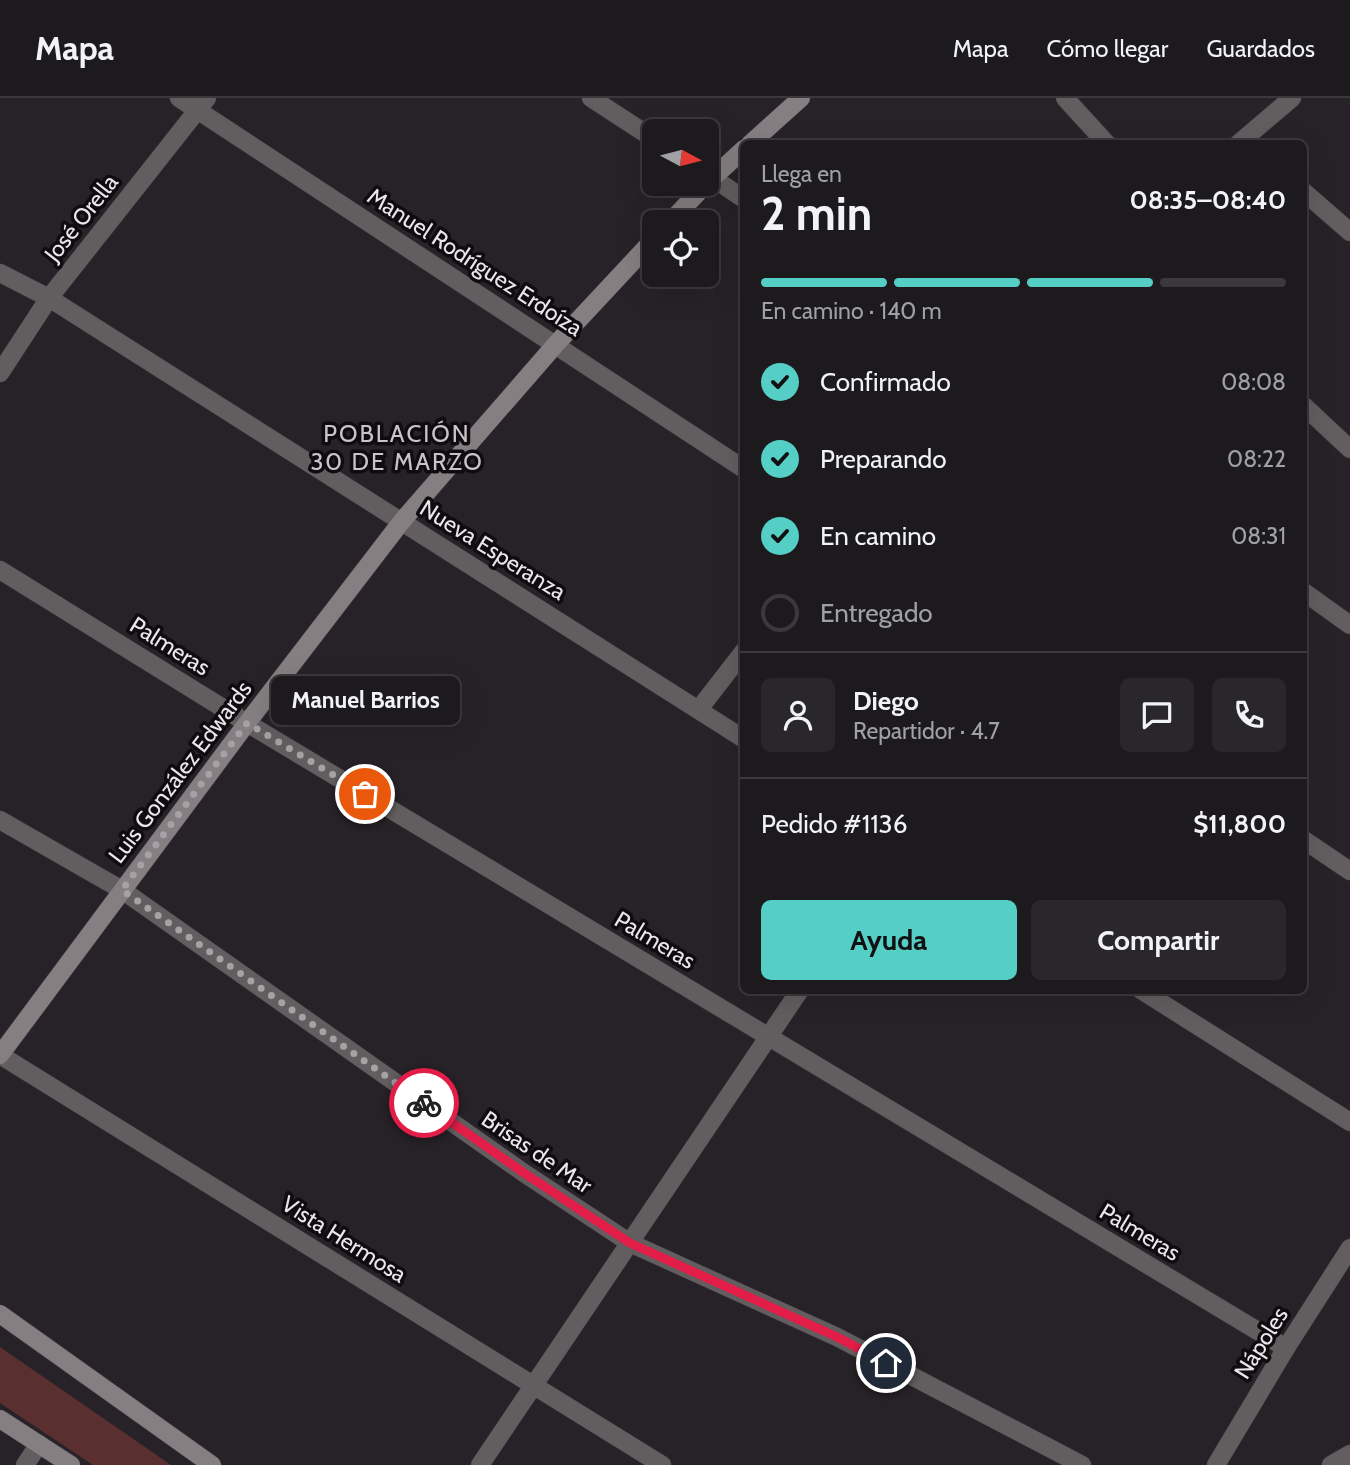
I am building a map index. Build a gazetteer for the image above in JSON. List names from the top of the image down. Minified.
{"streets":{"street":["José Orella","Manuel Rodríguez Erdoíza","Nueva Esperanza","Palmeras","Luis González Edwards","Brisas de Mar","Vista Hermosa","Nápoles"]},"crossings":[["José Orella","Manuel Rodríguez Erdoíza"],["José Orella","Nueva Esperanza"],["Manuel Rodríguez Erdoíza","Luis González Edwards"],["Nueva Esperanza","Luis González Edwards"],["Palmeras","Luis González Edwards"],["Palmeras","Nápoles"],["Luis González Edwards","Brisas de Mar"],["Luis González Edwards","Vista Hermosa"]],"districts":["POBLACIÓN 30 DE MARZO"],"places":["Manuel Barrios"],"north":"right","page":{"header":"Mapa","nav":["Mapa","Cómo llegar","Guardados"],"heading":["2 min","Llega en","08:35–08:40"],"panel":["Diego","Repartidor · 4.7","Pedido #1136","$11,800"],"bar":"En camino · 140 m","list":[["Confirmado","08:08"],["Preparando","08:22"],["En camino","08:31"],"Entregado"],"bubble":"Manuel Barrios","buttons":["Ayuda","Compartir"]}}
